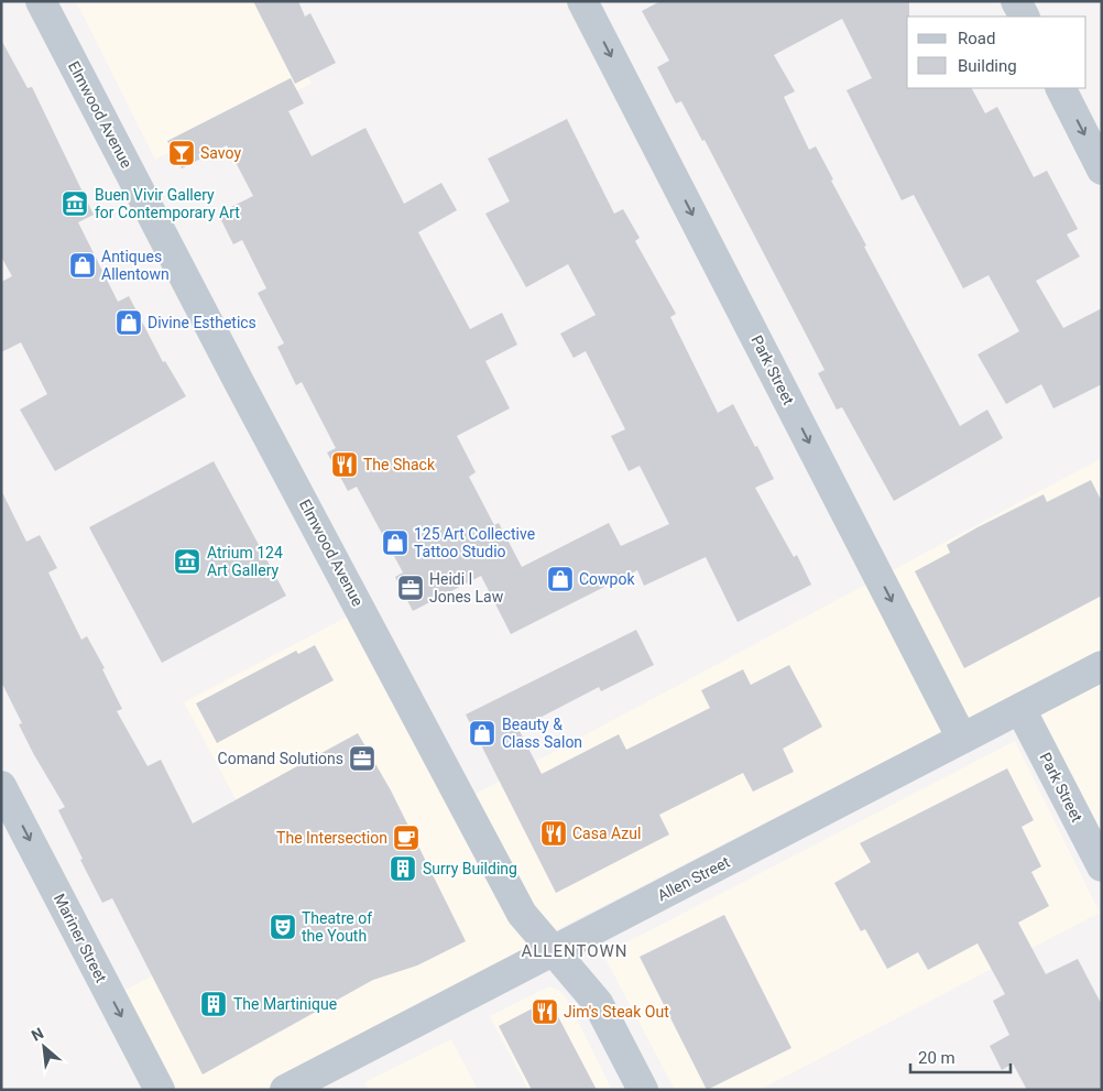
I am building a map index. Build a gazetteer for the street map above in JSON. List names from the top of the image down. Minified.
{"streets":{"street":["Elmwood Avenue","Park Street","Allen Street","Mariner Street"]},"crossings":[["Elmwood Avenue","Allen Street"],["Park Street","Allen Street"]],"one_way":["Park Street","Mariner Street"],"districts":["ALLENTOWN"],"places":{"bar":["Savoy"],"museum":["Buen Vivir Gallery for Contemporary Art","Atrium 124 Art Gallery"],"shop":["Antiques Allentown","Divine Esthetics","125 Art Collective Tattoo Studio","Cowpok","Beauty & Class Salon"],"restaurant":["The Shack","Casa Azul","Jim's Steak Out"],"office":["Heidi I Jones Law","Comand Solutions"],"cafe":["The Intersection"],"building":["Surry Building","The Martinique"],"theatre":["Theatre of the Youth"]},"legend":["Road","Building"],"scale_bar":"20 m","north":"top left"}
